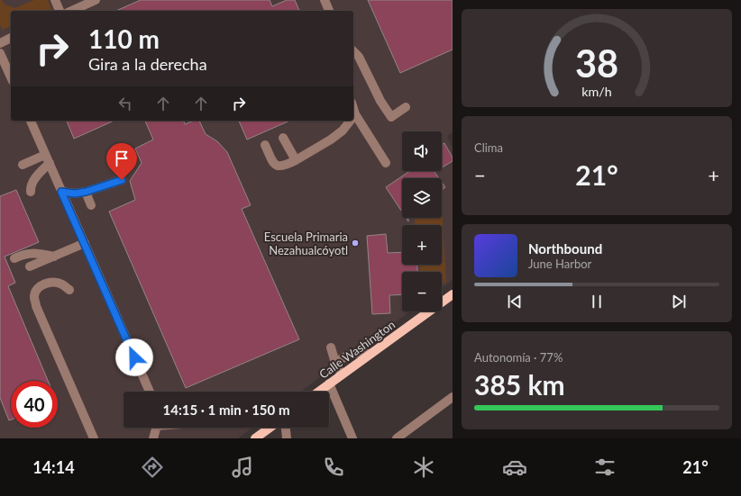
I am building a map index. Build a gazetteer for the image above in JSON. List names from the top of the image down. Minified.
{"streets":{"main road":["Calle Washington"]},"places":["Escuela Primaria Nezahualcóyotl"],"page":{"turn":["110 m","Gira a la derecha"],"tile":["Clima",["Autonomía · 77%","385 km"]],"map_buttons":["+","−"],"heat":["−","21°","+"],"song":["Northbound","June Harbor"],"limit":"40","trip":"14:15 · 1 min · 150 m","tabs":["14:14","21°"],"gauge":["38","km/h"]}}
